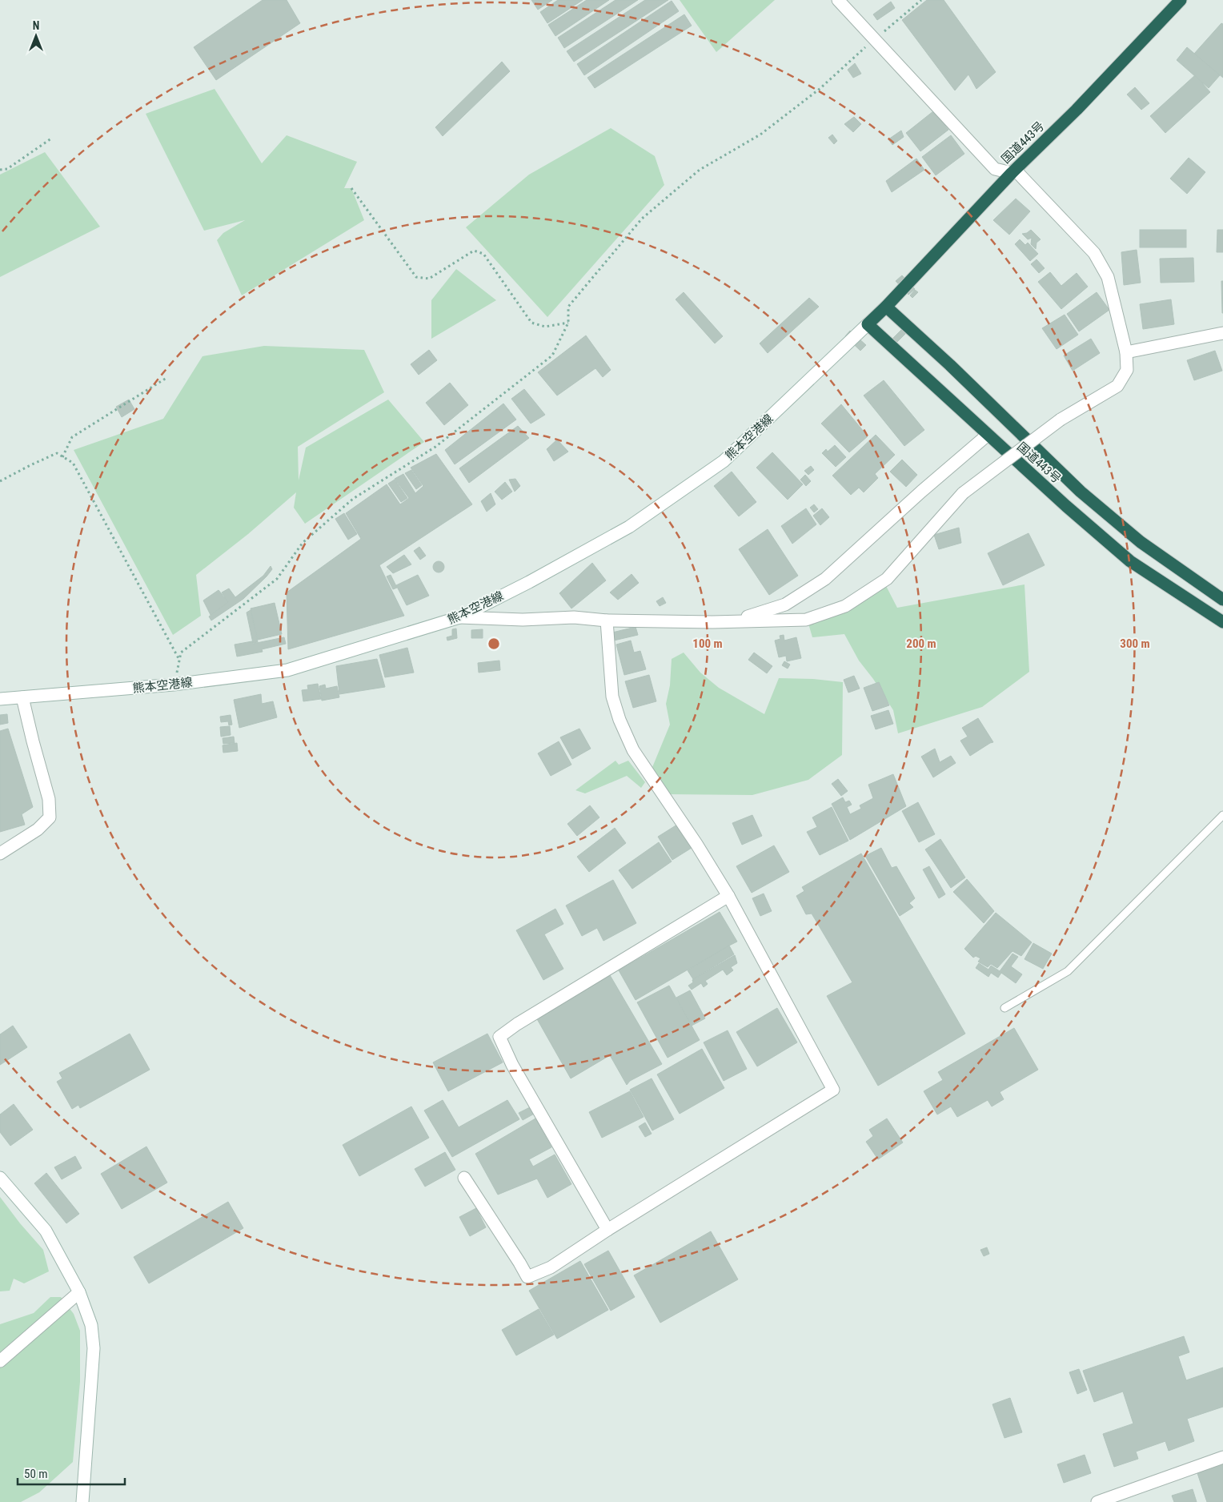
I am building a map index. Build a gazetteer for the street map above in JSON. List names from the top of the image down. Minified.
{"streets":{"highway":["国道443号"],"street":["熊本空港線"]},"crossings":[["国道443号","熊本空港線"]],"scale_bar":"50 m","north":"top","rings":["100 m","200 m","300 m"]}
